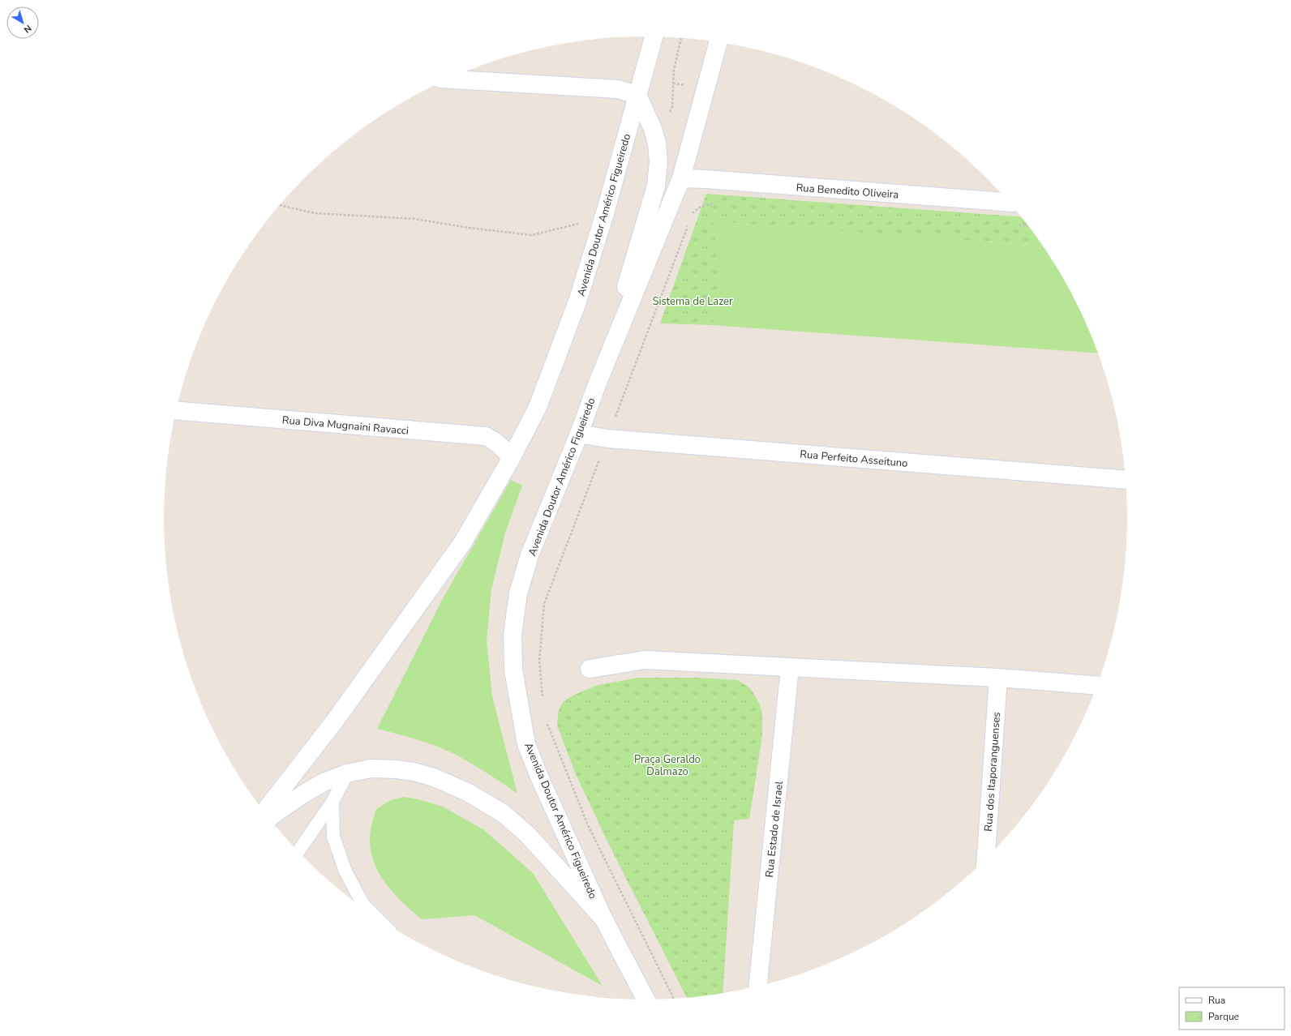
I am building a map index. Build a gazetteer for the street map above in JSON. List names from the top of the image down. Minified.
{"streets":{"main road":["Rua Benedito Oliveira","Avenida Doutor Américo Figueiredo","Rua Diva Mugnaini Ravacci","Rua Perfeito Asseituno","Rua dos Itaporanguenses","Rua Estado de Israel"]},"crossings":[["Rua Benedito Oliveira","Avenida Doutor Américo Figueiredo"],["Avenida Doutor Américo Figueiredo","Rua Diva Mugnaini Ravacci"],["Avenida Doutor Américo Figueiredo","Rua Perfeito Asseituno"]],"parks":["Sistema de Lazer","Praça Geraldo Dalmazo"],"legend":["Rua","Parque"],"north":"bottom right"}
